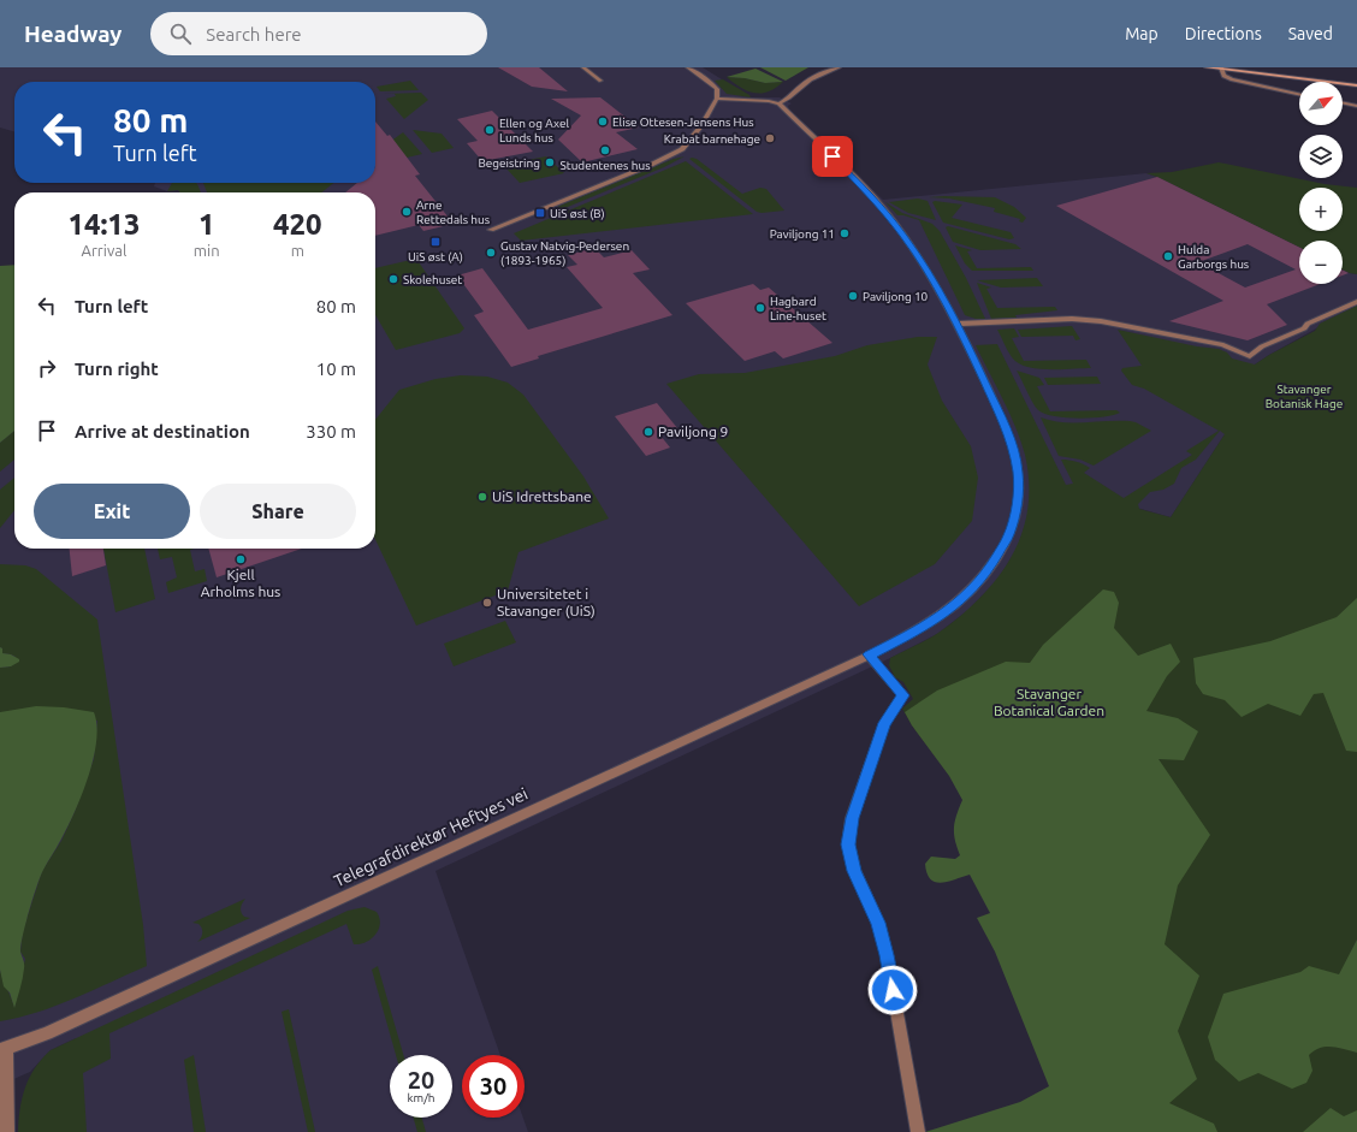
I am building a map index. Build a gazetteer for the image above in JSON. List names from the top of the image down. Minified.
{"streets":{"street":["Telegrafdirektør Heftyes vei"]},"parks":["Stavanger Botanisk Hage","Stavanger Botanical Garden"],"places":{"other":["Elise Ottesen-Jensens Hus","Ellen og Axel Lunds hus","Krabat barnehage","Studentenes hus","Begeistring","Arne Rettedals hus","Paviljong 11","Gustav Natvig-Pedersen (1893-1965)","Hulda Garborgs hus","Skolehuset","Paviljong 10","Hagbard Line-huset","Paviljong 9","UiS Idrettsbane","Kjell Arholms hus","Universitetet i Stavanger (UiS)"],"transit":["UiS øst (B)","UiS øst (A)"]},"north":"top right","page":{"header":"Headway","search":"Search here","nav":["Map","Directions","Saved"],"map_buttons":["+","−"],"turn":["80 m","Turn left"],"eta":["14:13","Arrival","1","min","420","m"],"list":[{"name":"Turn left","value":"80 m"},{"name":"Turn right","value":"10 m"},{"name":"Arrive at destination","value":"330 m"}],"buttons":["Exit","Share"],"speed":"20 km/h","limit":"30"}}
